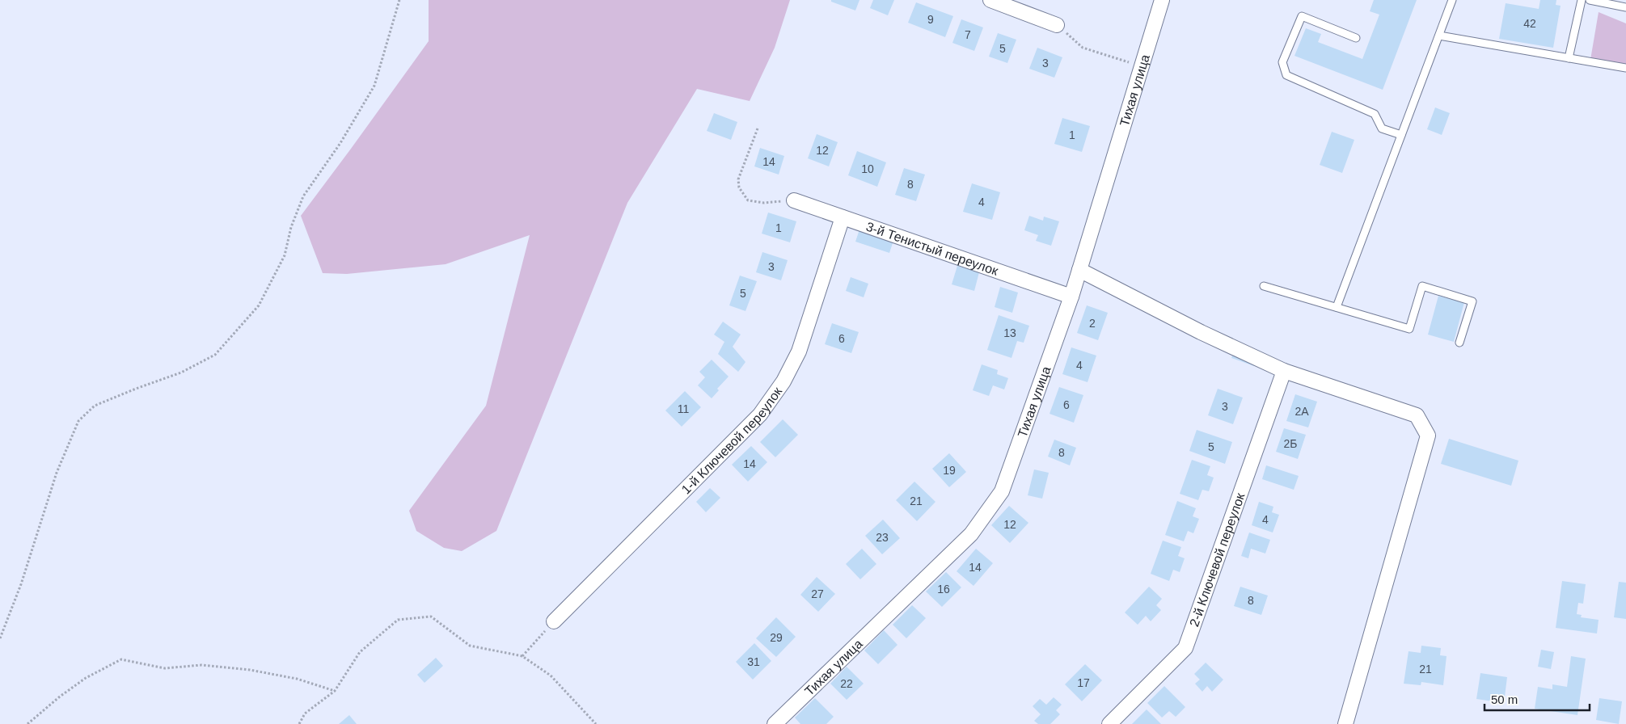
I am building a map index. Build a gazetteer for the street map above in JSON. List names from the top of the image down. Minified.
{"streets":{"street":["Тихая улица","3-й Тенистый переулок","1-й Ключевой переулок","2-й Ключевой переулок"]},"crossings":[["Тихая улица","3-й Тенистый переулок"],["3-й Тенистый переулок","1-й Ключевой переулок"]],"house_numbers":["9","42","7","5","3","1","12","14","10","8","4","1","3","5","2","13","6","4","6","3","11","2А","2Б","5","8","14","19","21","4","12","23","14","16","27","8","29","31","21","17","22"],"scale_bar":"50 m"}
